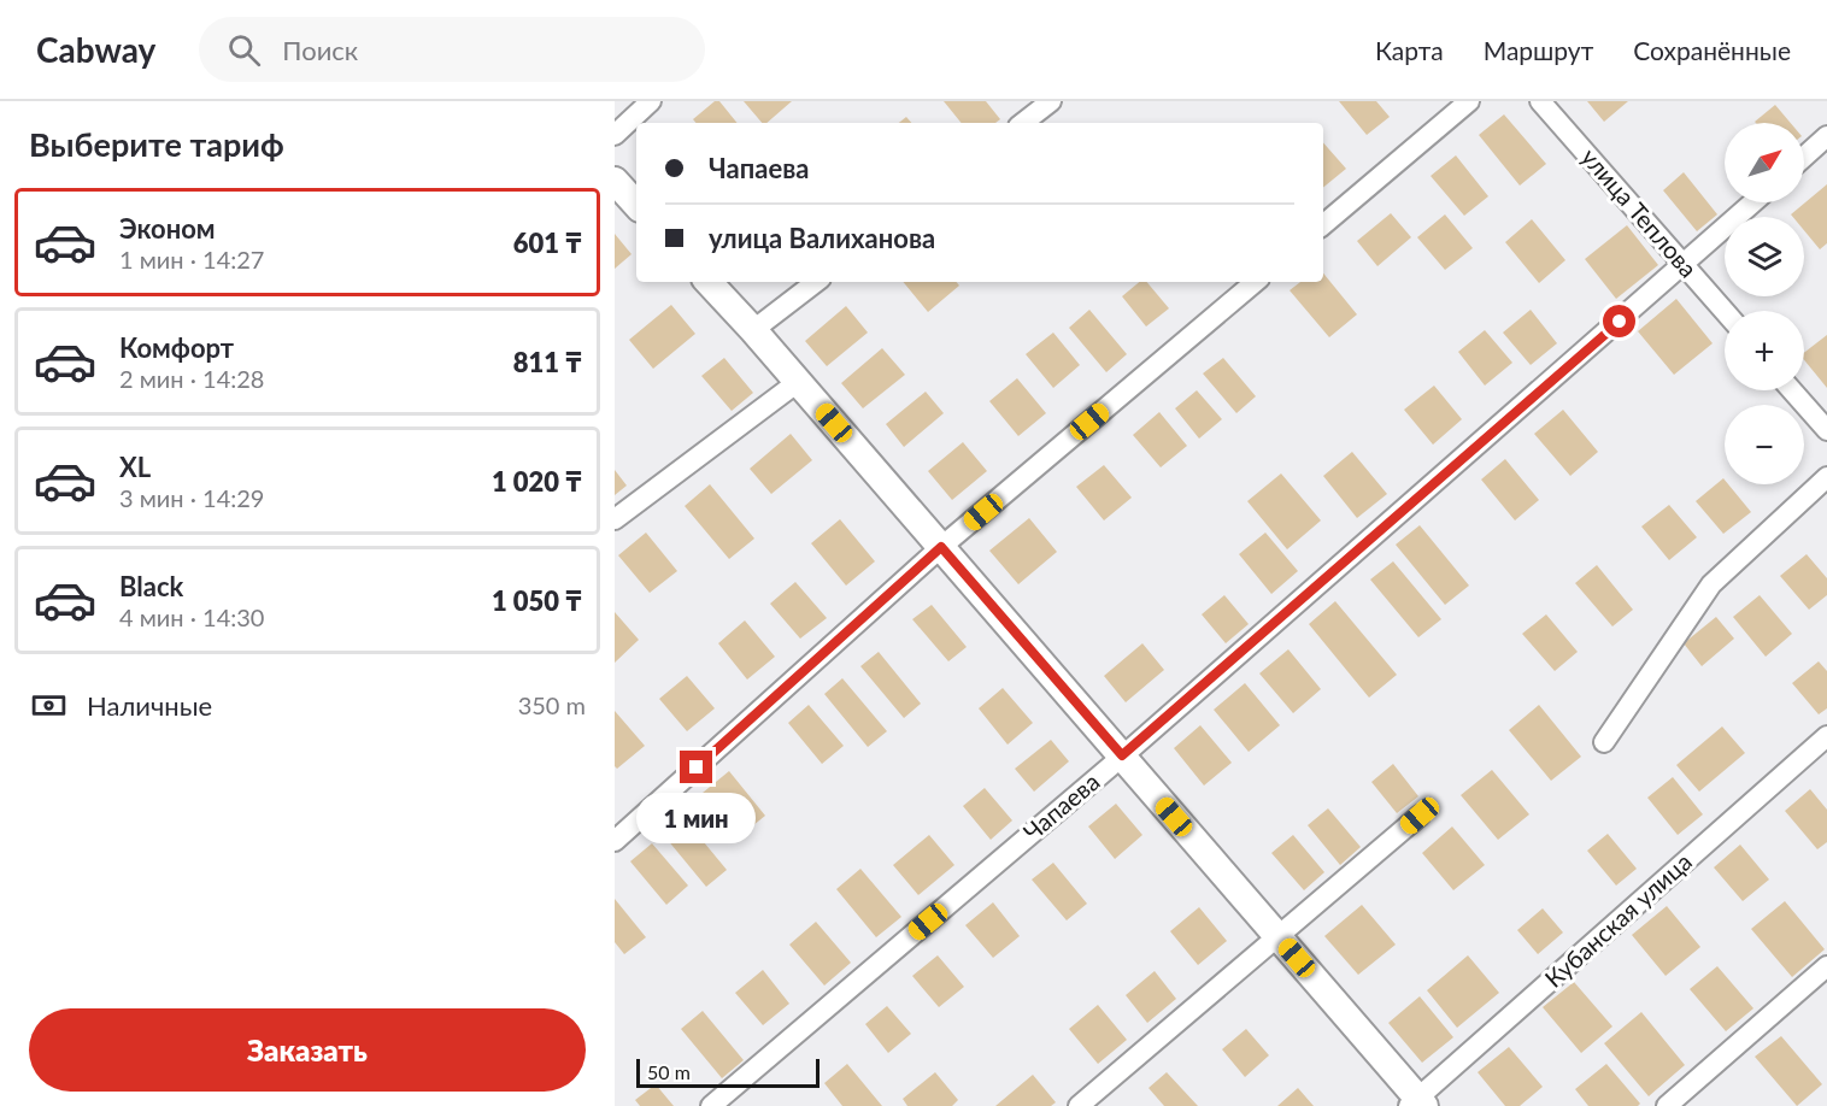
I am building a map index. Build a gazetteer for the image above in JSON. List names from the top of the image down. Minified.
{"streets":{"street":["улица Теплова","Чапаева","Кубанская улица"]},"crossings":[["улица Теплова","Чапаева"]],"scale_bar":"50 m","north":"top right","page":{"header":"Cabway","search":"Поиск","nav":["Карта","Маршрут","Сохранённые"],"heading":"Выберите тариф","map_buttons":["+","−"],"banner":["Чапаева","улица Валиханова"],"list":[{"name":"Эконом","note":"1 мин · 14:27","value":"601 ₸"},{"name":"Комфорт","note":"2 мин · 14:28","value":"811 ₸"},{"name":"XL","note":"3 мин · 14:29","value":"1 020 ₸"},{"name":"Black","note":"4 мин · 14:30","value":"1 050 ₸"}],"pay":["Наличные","350 m"],"bubble":"1 мин","buttons":"Заказать","scale":"50 m"}}
